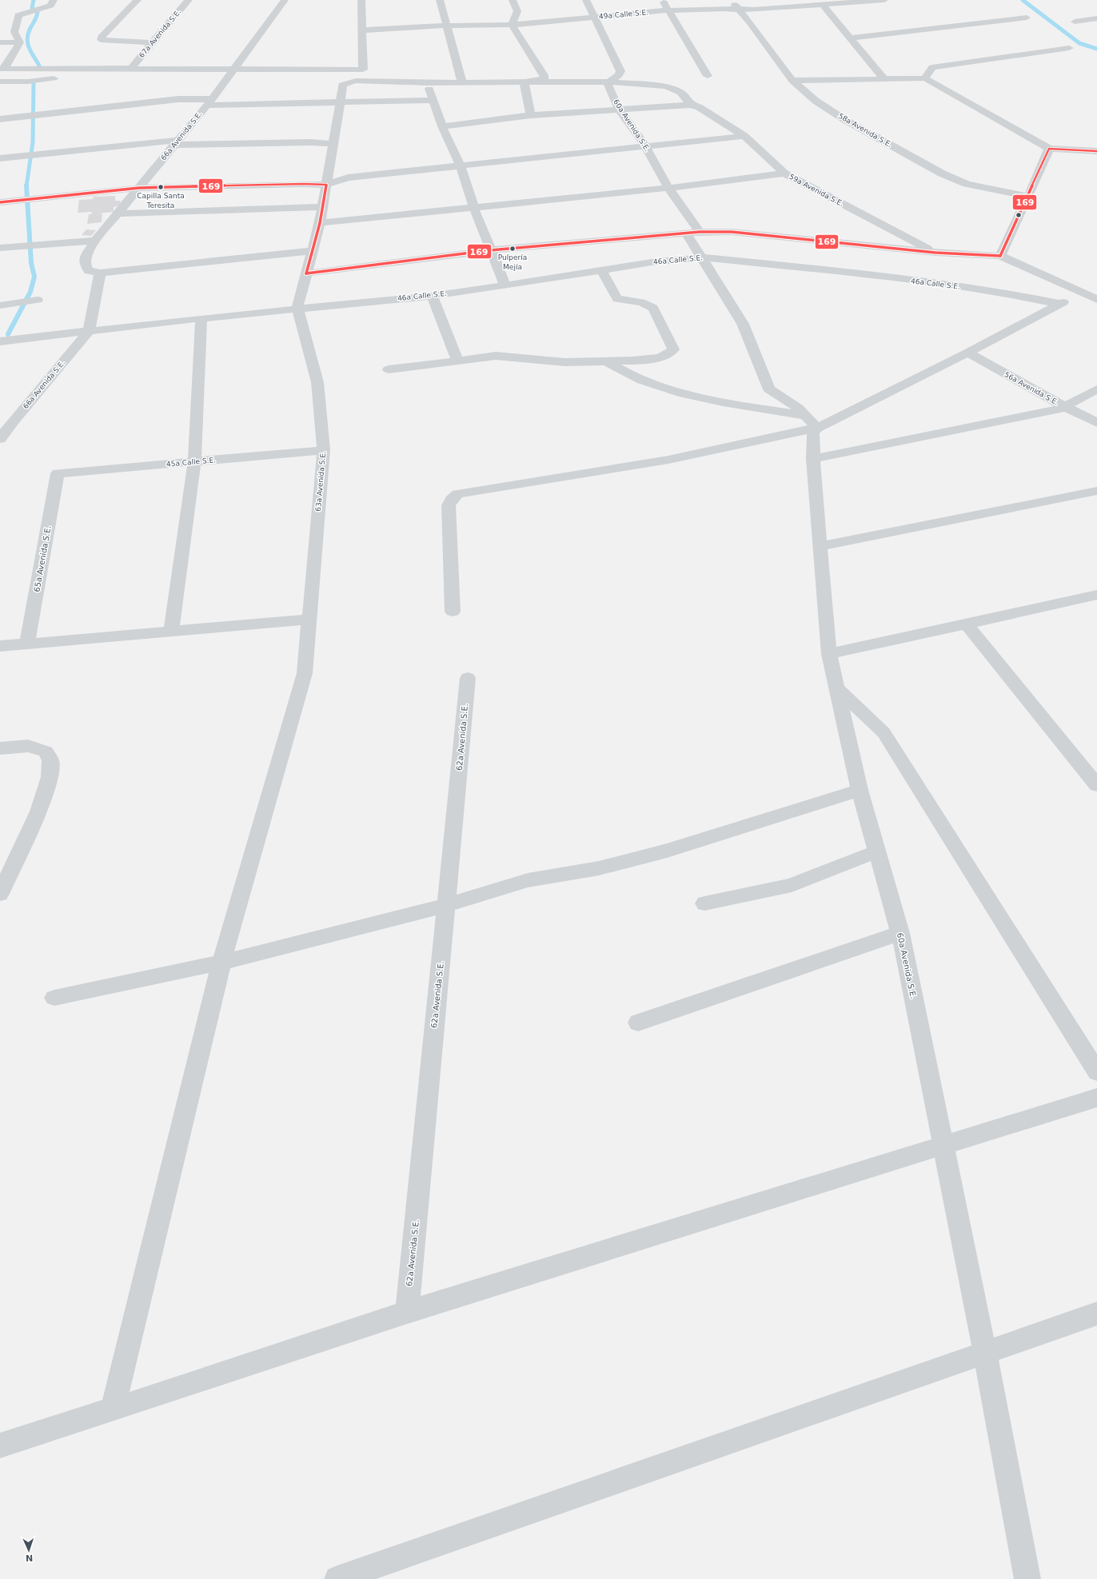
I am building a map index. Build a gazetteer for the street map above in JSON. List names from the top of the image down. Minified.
{"streets":{"street":["49a Calle S.E.","67a Avenida S.E.","60a Avenida S.E.","58a Avenida S.E.","66a Avenida S.E.","59a Avenida S.E.","46a Calle S.E.","56a Avenida S.E.","45a Calle S.E.","63a Avenida S.E.","65a Avenida S.E.","62a Avenida S.E."]},"crossings":[["49a Calle S.E.","58a Avenida S.E."],["66a Avenida S.E.","46a Calle S.E."],["46a Calle S.E.","63a Avenida S.E."],["45a Calle S.E.","63a Avenida S.E."],["45a Calle S.E.","65a Avenida S.E."]],"places":["Capilla Santa Teresita","Pulpería Mejía"],"lines":["transit line 169"],"north":"bottom"}
